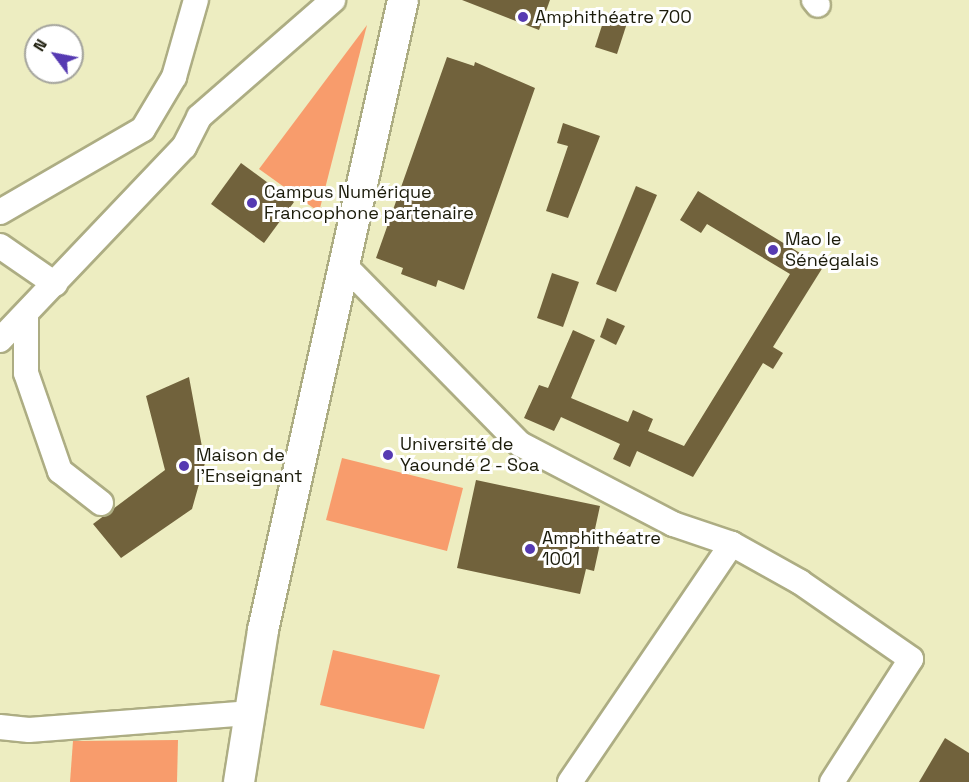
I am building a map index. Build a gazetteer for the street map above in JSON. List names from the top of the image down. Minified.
{"places":["Amphithéatre 700","Campus Numérique Francophone partenaire","Mao le Sénégalais","Université de Yaoundé 2 - Soa","Maison de l'Enseignant","Amphithéatre 1001"],"north":"top left"}
